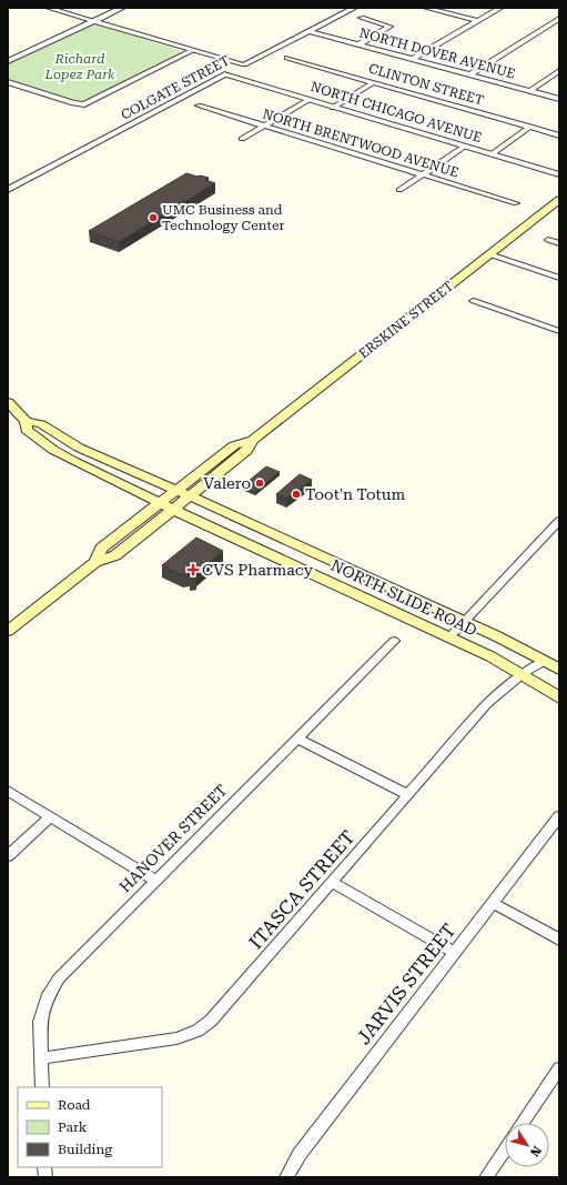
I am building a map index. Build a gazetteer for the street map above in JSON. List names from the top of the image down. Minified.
{"streets":{"main road":["ERSKINE STREET","NORTH SLIDE ROAD"],"street":["NORTH DOVER AVENUE","CLINTON STREET","COLGATE STREET","NORTH CHICAGO AVENUE","NORTH BRENTWOOD AVENUE","HANOVER STREET","ITASCA STREET","JARVIS STREET"]},"crossings":[["NORTH DOVER AVENUE","COLGATE STREET"],["COLGATE STREET","NORTH CHICAGO AVENUE"],["ERSKINE STREET","NORTH SLIDE ROAD"],["NORTH SLIDE ROAD","ITASCA STREET"],["HANOVER STREET","ITASCA STREET"]],"parks":["Richard Lopez Park"],"places":{"other":["UMC Business and Technology Center","Valero","Toot'n Totum"],"health":["CVS Pharmacy"]},"legend":["Road","Park","Building"],"north":"bottom right"}
